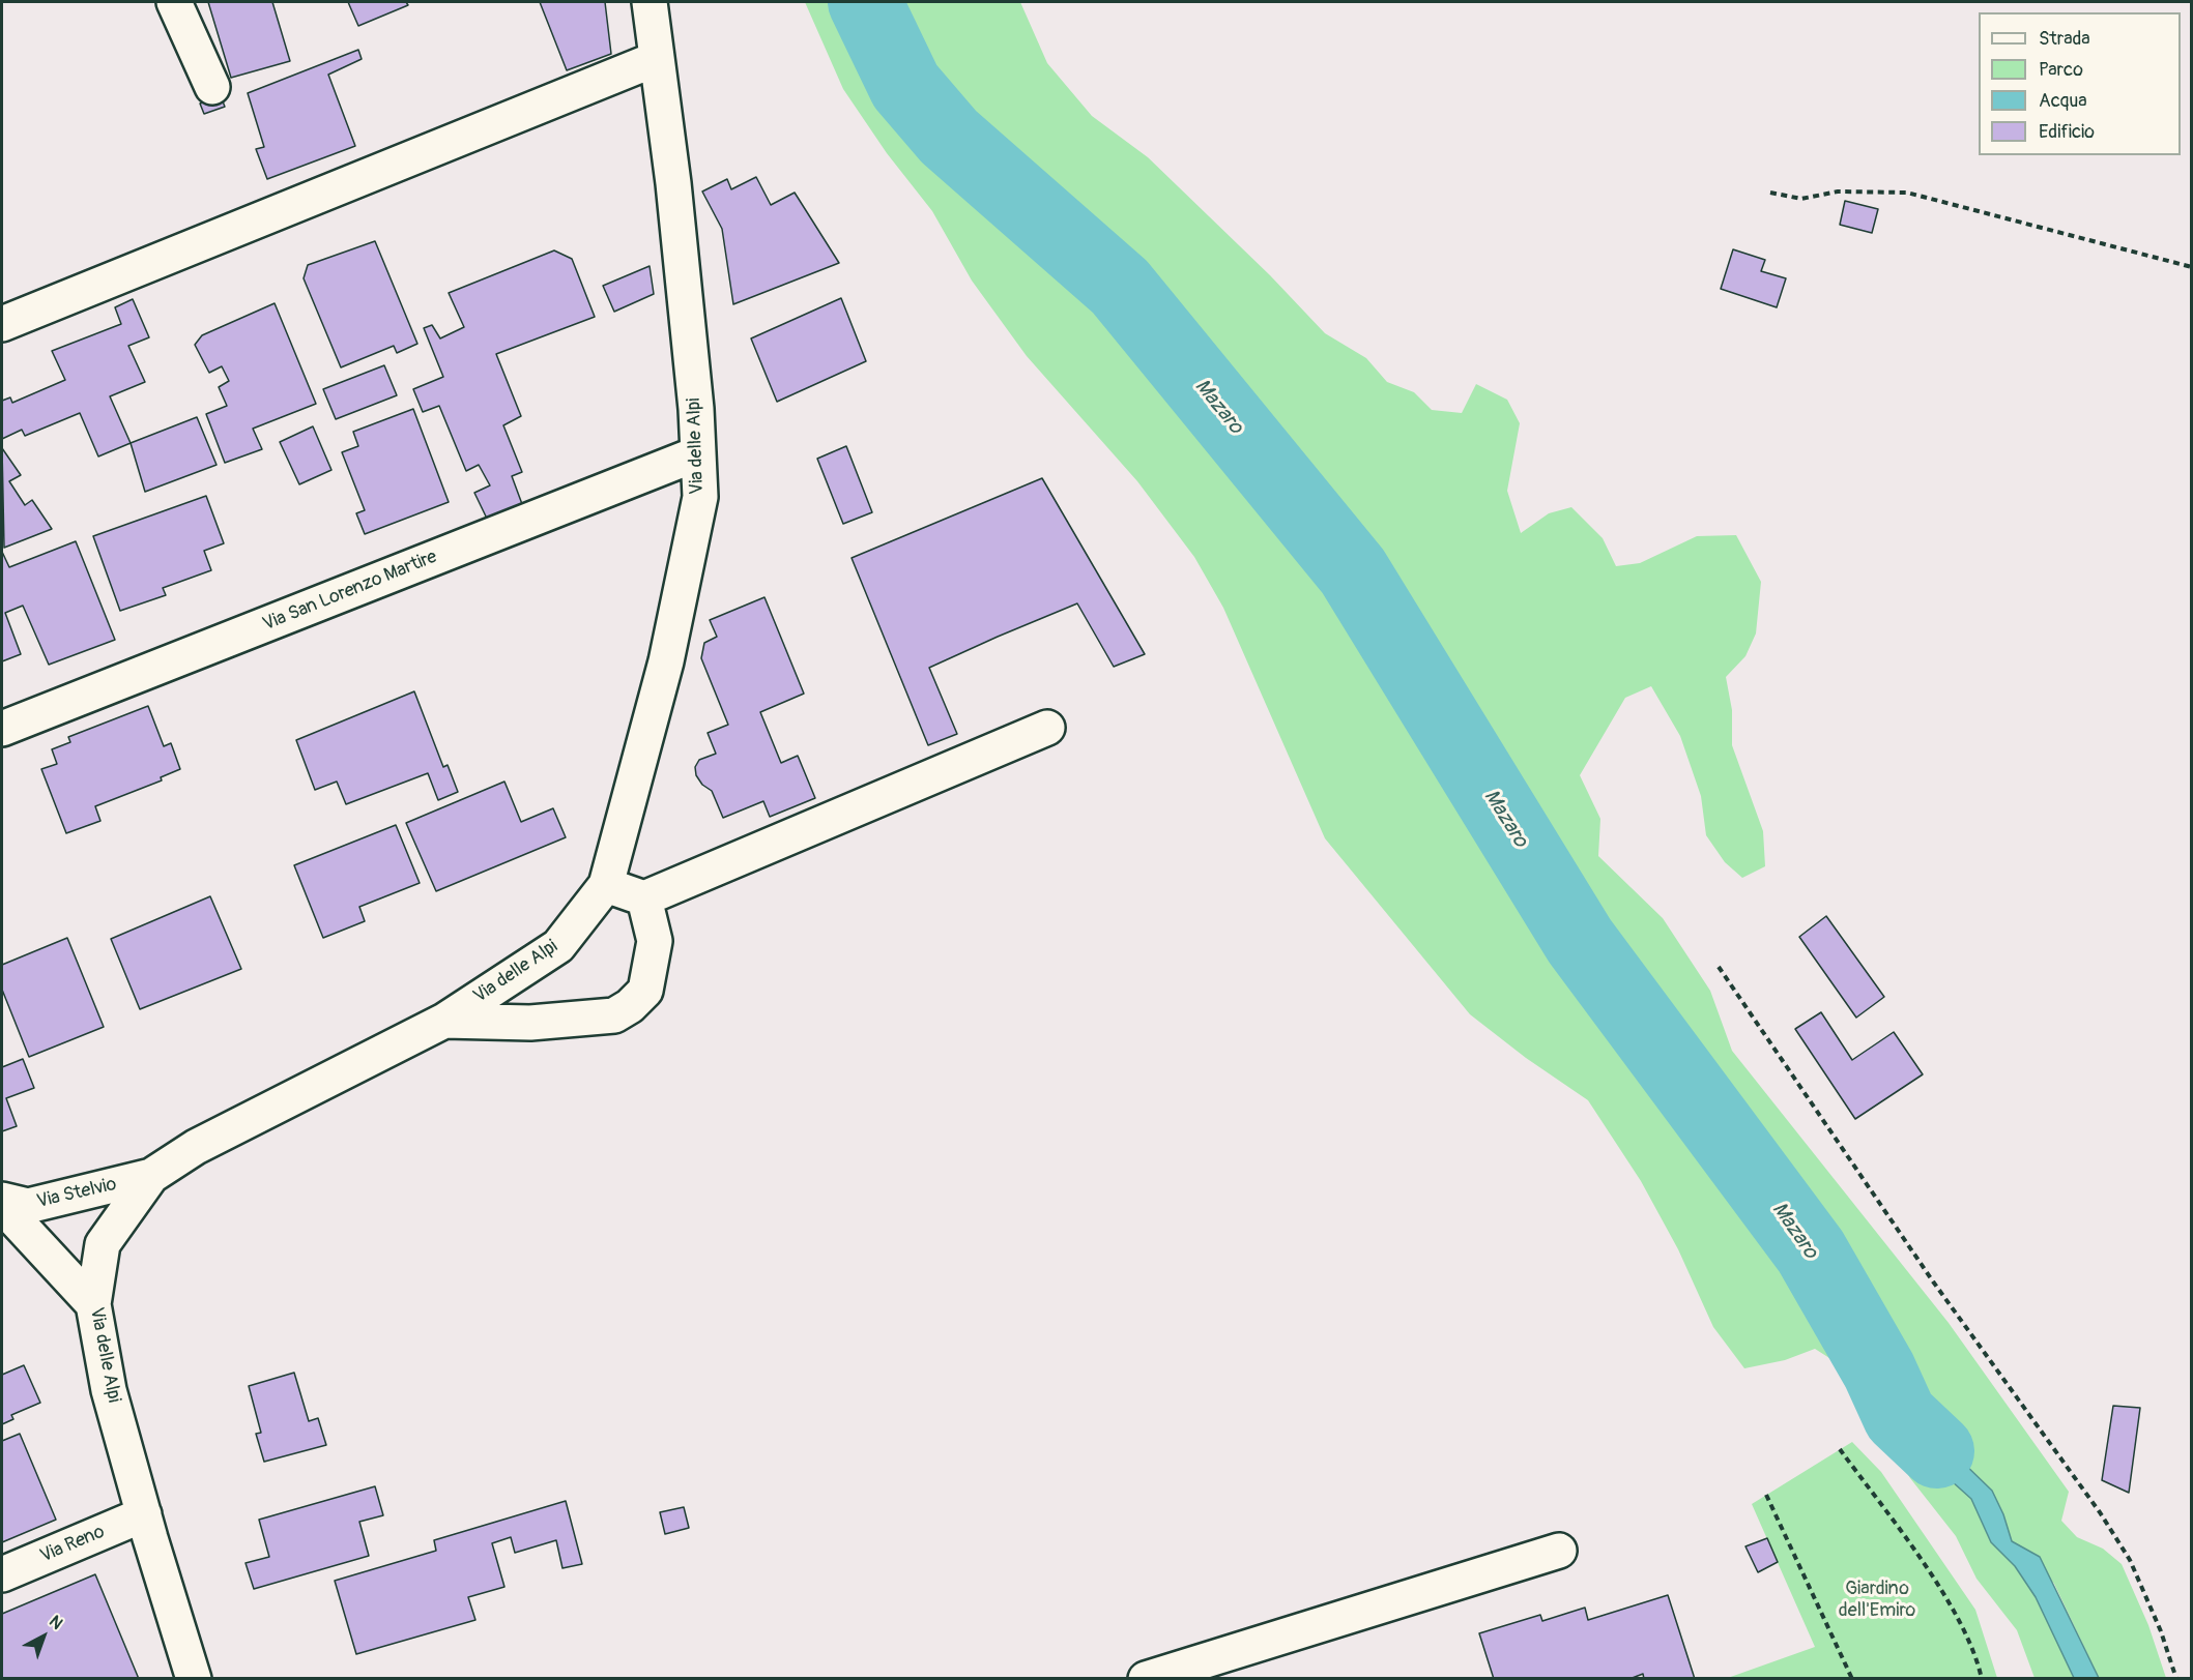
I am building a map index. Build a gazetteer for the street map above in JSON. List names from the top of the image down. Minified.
{"streets":{"street":["Via delle Alpi","Via San Lorenzo Martire","Via Stelvio","Via Reno"]},"crossings":[["Via delle Alpi","Via San Lorenzo Martire"],["Via delle Alpi","Via Stelvio"],["Via delle Alpi","Via Reno"]],"water":["Mazaro"],"parks":["Giardino dell'Emiro"],"legend":["Strada","Parco","Acqua","Edificio"],"north":"top right"}
